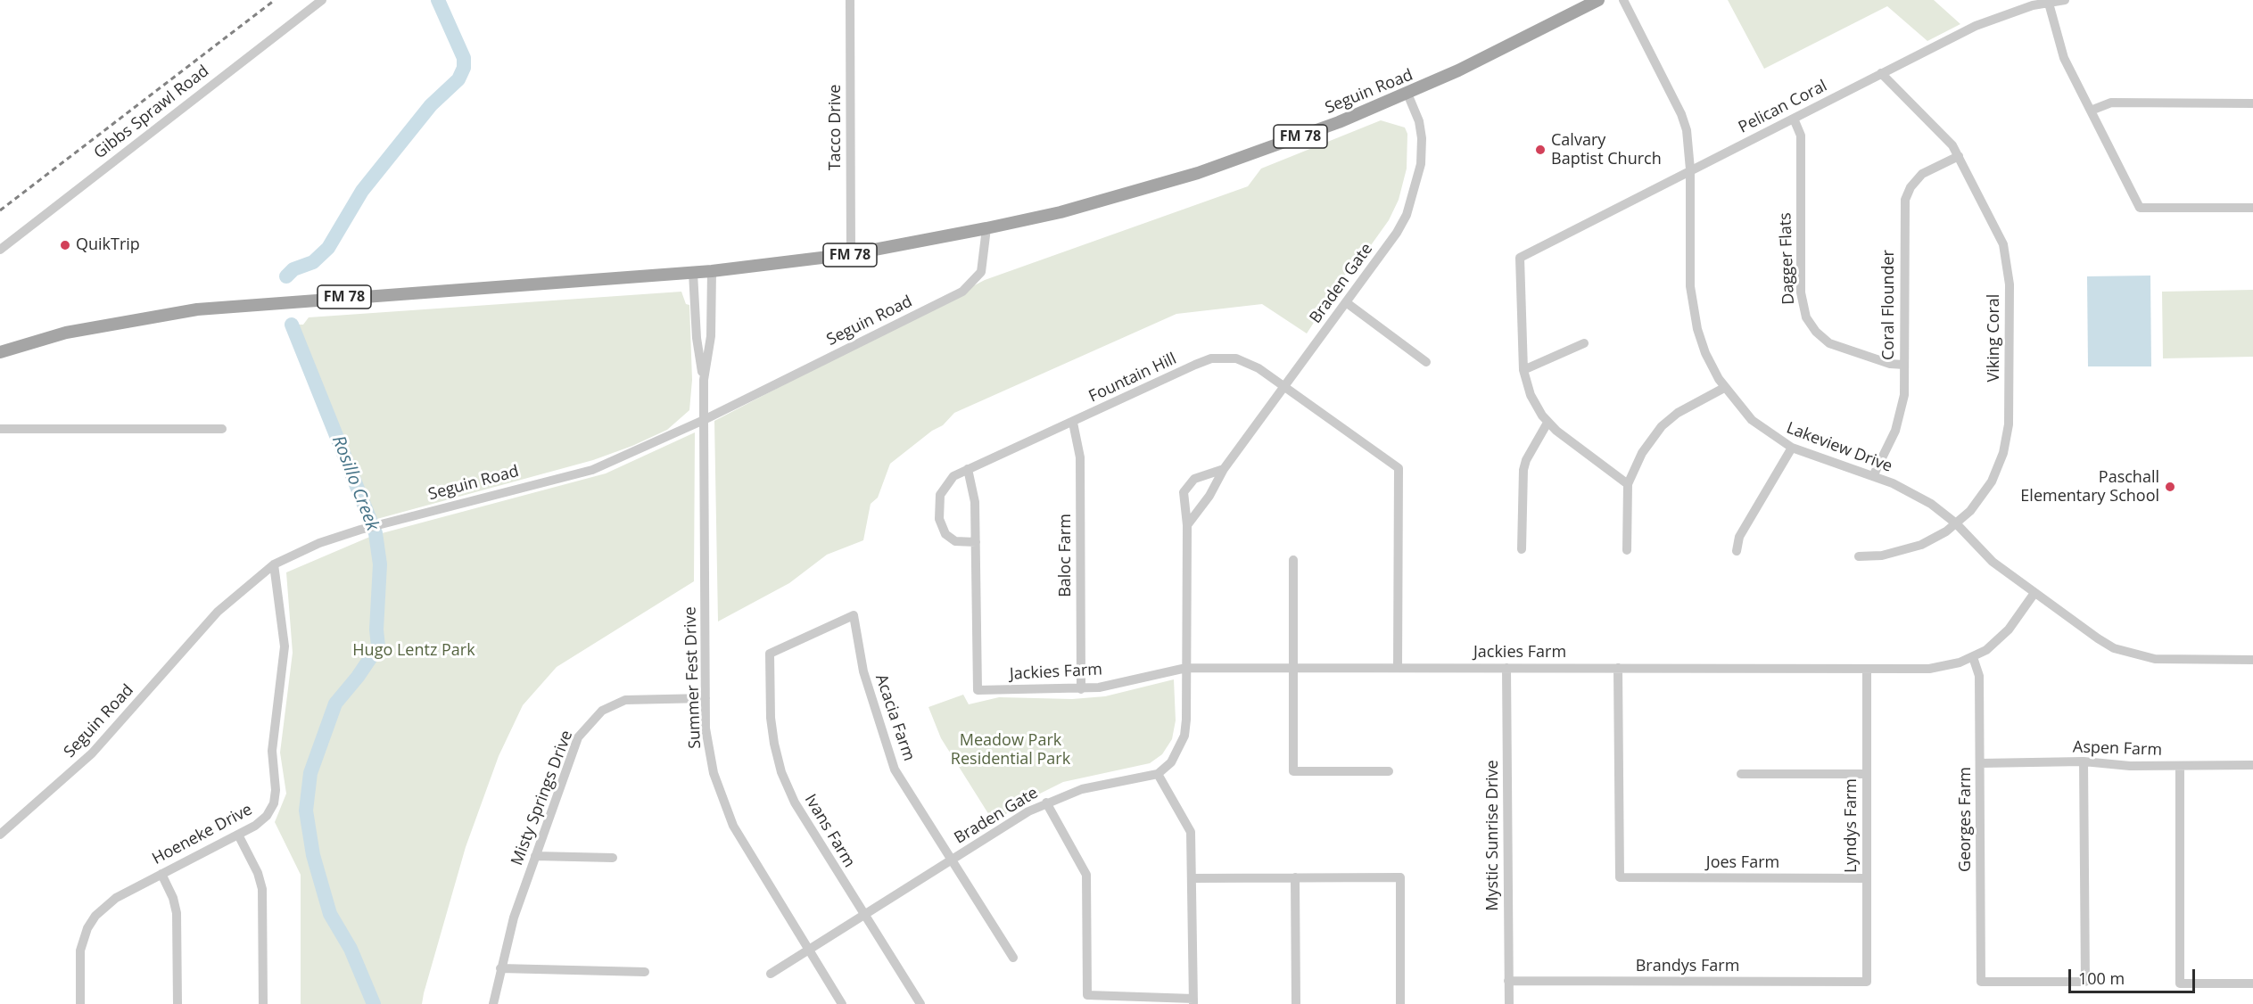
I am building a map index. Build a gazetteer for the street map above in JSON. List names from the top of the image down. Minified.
{"streets":{"main road":["Seguin Road","FM 78"],"street":["Pelican Coral","Gibbs Sprawl Road","Tacco Drive","Dagger Flats","Braden Gate","Coral Flounder","Viking Coral","Fountain Hill","Lakeview Drive","Baloc Farm","Jackies Farm","Summer Fest Drive","Acacia Farm","Aspen Farm","Misty Springs Drive","Georges Farm","Lyndys Farm","Ivans Farm","Hoeneke Drive","Mystic Sunrise Drive","Joes Farm","Brandys Farm"]},"crossings":[["Seguin Road","Tacco Drive"],["Seguin Road","Braden Gate"],["Seguin Road","Summer Fest Drive"],["Seguin Road","Hoeneke Drive"],["Pelican Coral","Dagger Flats"],["Pelican Coral","Viking Coral"],["Pelican Coral","Lakeview Drive"],["Dagger Flats","Coral Flounder"],["Braden Gate","Fountain Hill"],["Braden Gate","Summer Fest Drive"],["Braden Gate","Acacia Farm"],["Braden Gate","Ivans Farm"],["Coral Flounder","Viking Coral"],["Coral Flounder","Lakeview Drive"],["Viking Coral","Lakeview Drive"],["Fountain Hill","Baloc Farm"],["Fountain Hill","Jackies Farm"],["Lakeview Drive","Jackies Farm"],["Baloc Farm","Jackies Farm"],["Jackies Farm","Georges Farm"],["Jackies Farm","Lyndys Farm"],["Jackies Farm","Mystic Sunrise Drive"],["Jackies Farm","Joes Farm"],["Summer Fest Drive","Misty Springs Drive"],["Acacia Farm","Ivans Farm"],["Aspen Farm","Georges Farm"],["Lyndys Farm","Joes Farm"],["Lyndys Farm","Brandys Farm"],["Mystic Sunrise Drive","Brandys Farm"]],"water":["Rosillo Creek"],"parks":["Hugo Lentz Park","Meadow Park Residential Park"],"places":["Calvary Baptist Church","QuikTrip","Paschall Elementary School"],"scale_bar":"100 m"}
